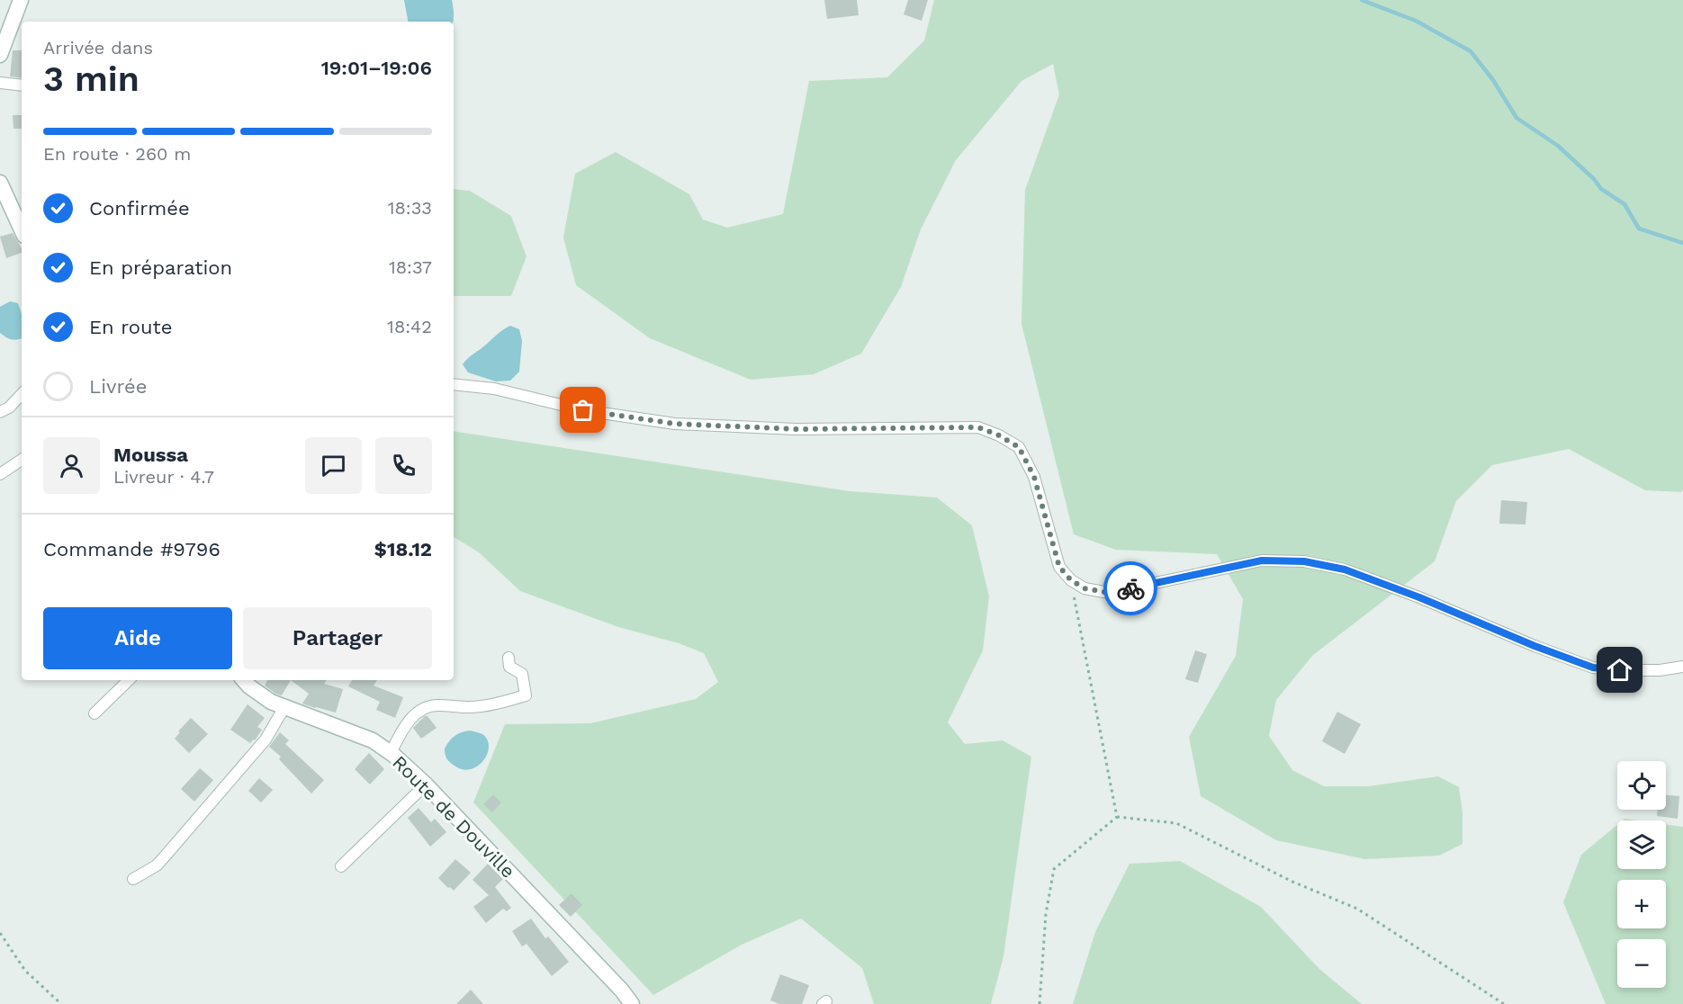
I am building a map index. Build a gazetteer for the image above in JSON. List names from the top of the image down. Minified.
{"streets":{"main road":["Route de Douville"]},"page":{"heading":["3 min","Arrivée dans","19:01–19:06"],"panel":["Moussa","Livreur · 4.7","Commande #9796","$18.12"],"bar":"En route · 260 m","list":[["Confirmée","18:33"],["En préparation","18:37"],["En route","18:42"],"Livrée"],"buttons":["Aide","Partager"],"map_buttons":["+","−"]}}
